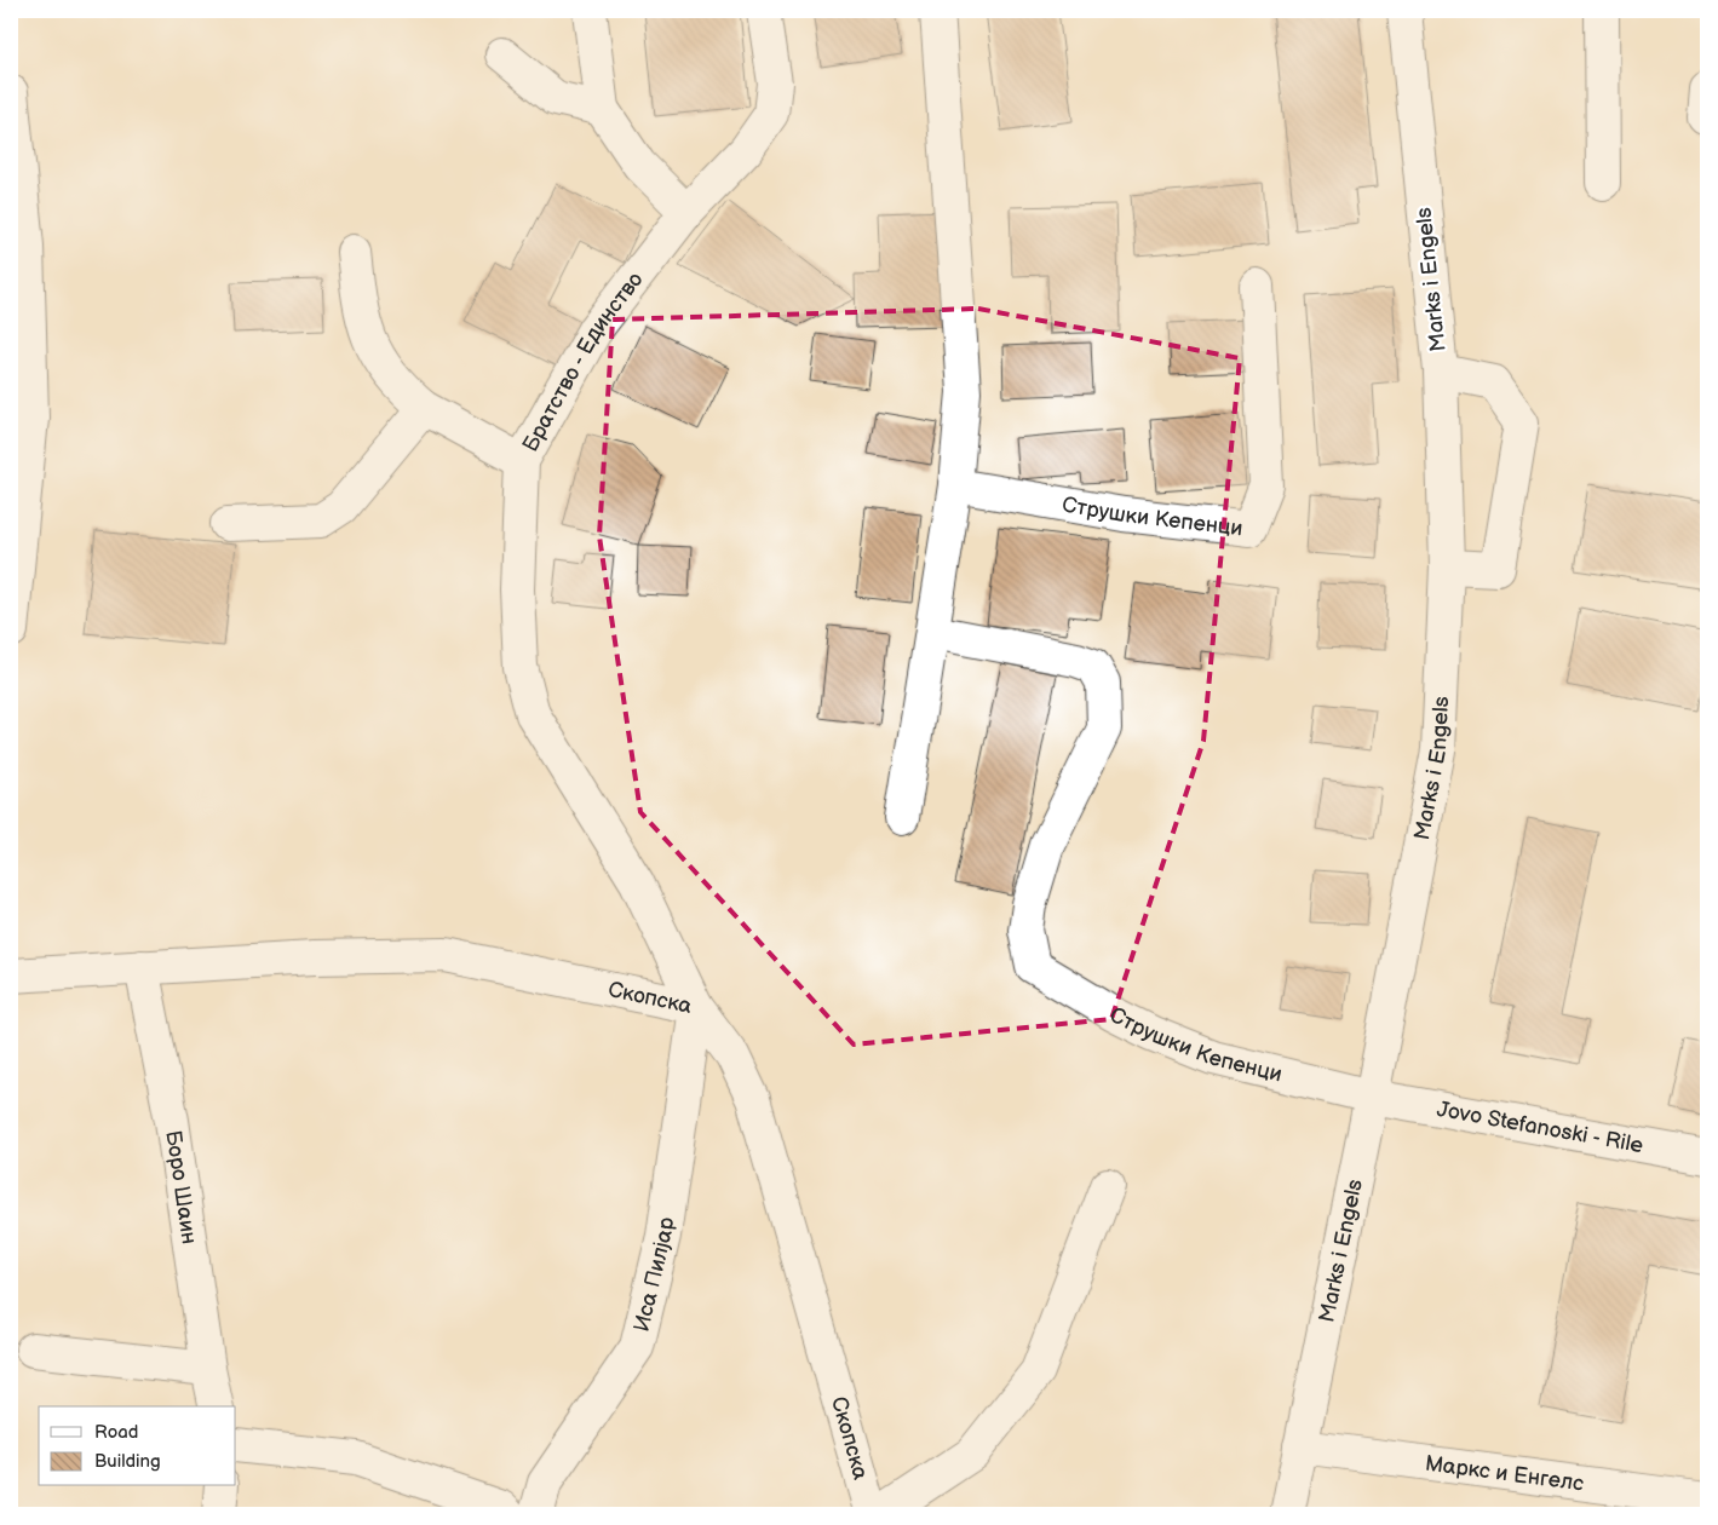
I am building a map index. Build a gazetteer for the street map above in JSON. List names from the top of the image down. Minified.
{"streets":{"street":["Marks i Engels","Братство - Единство","Струшки Кепенци","Скопска","Jovo Stefanoski - Rile","Боро Шаин","Иса Пилјар","Маркс и Енгелс"]},"crossings":[["Marks i Engels","Струшки Кепенци"],["Marks i Engels","Jovo Stefanoski - Rile"],["Marks i Engels","Маркс и Енгелс"],["Братство - Единство","Скопска"],["Братство - Единство","Иса Пилјар"],["Струшки Кепенци","Jovo Stefanoski - Rile"],["Скопска","Боро Шаин"],["Скопска","Иса Пилјар"]],"legend":["Road","Building"]}
